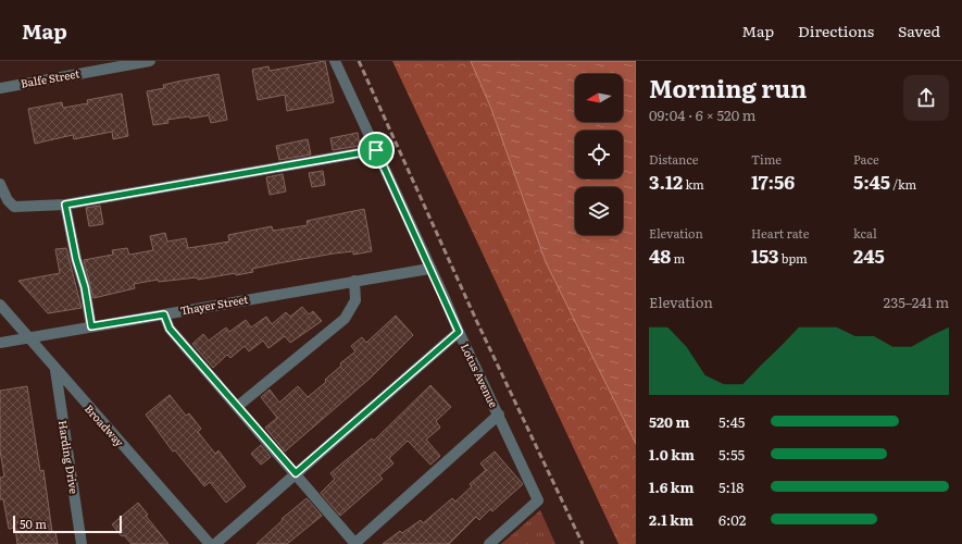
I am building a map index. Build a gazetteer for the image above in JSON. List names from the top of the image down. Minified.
{"streets":{"street":["Balfe Street","Thayer Street","Lotus Avenue","Broadway","Harding Drive"]},"crossings":[["Thayer Street","Lotus Avenue"],["Thayer Street","Broadway"],["Broadway","Harding Drive"]],"scale_bar":"50 m","north":"left","page":{"header":"Map","nav":["Map","Directions","Saved"],"heading":["Morning run","09:04 · 6 × 520 m"],"stats":[["Distance","3.12 km"],["Time","17:56"],["Pace","5:45 /km"],["Elevation","48 m"],["Heart rate","153 bpm"],["kcal","245"]],"chart":["Elevation","235–241 m"],"list":[{"name":"520 m","note":"5:45"},{"name":"1.0 km","note":"5:55"},{"name":"1.6 km","note":"5:18"},{"name":"2.1 km","note":"6:02"}],"scale":"50 m"}}
